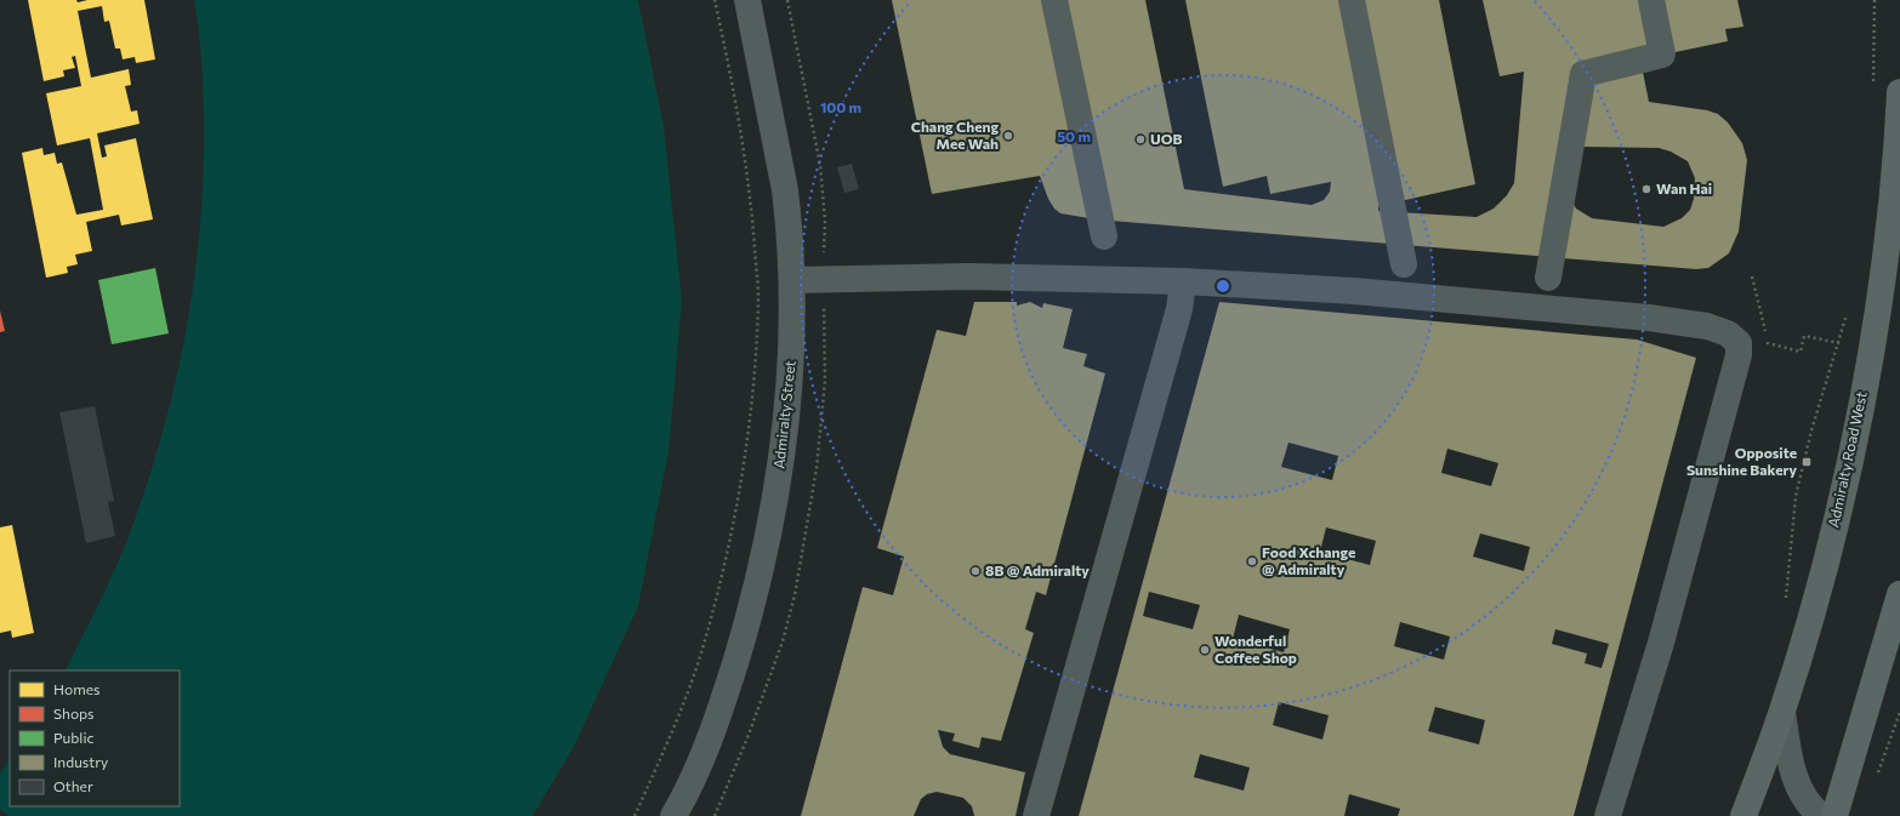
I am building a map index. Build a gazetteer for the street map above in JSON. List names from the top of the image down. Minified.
{"streets":{"main road":["Admiralty Road West"],"street":["Admiralty Street"]},"places":{"other":["Chang Cheng Mee Wah","UOB","Wan Hai","Food Xchange @ Admiralty","8B @ Admiralty","Wonderful Coffee Shop"],"transit":["Opposite Sunshine Bakery"]},"legend":["Homes","Shops","Public","Industry","Other"],"rings":["100 m","50 m"]}
